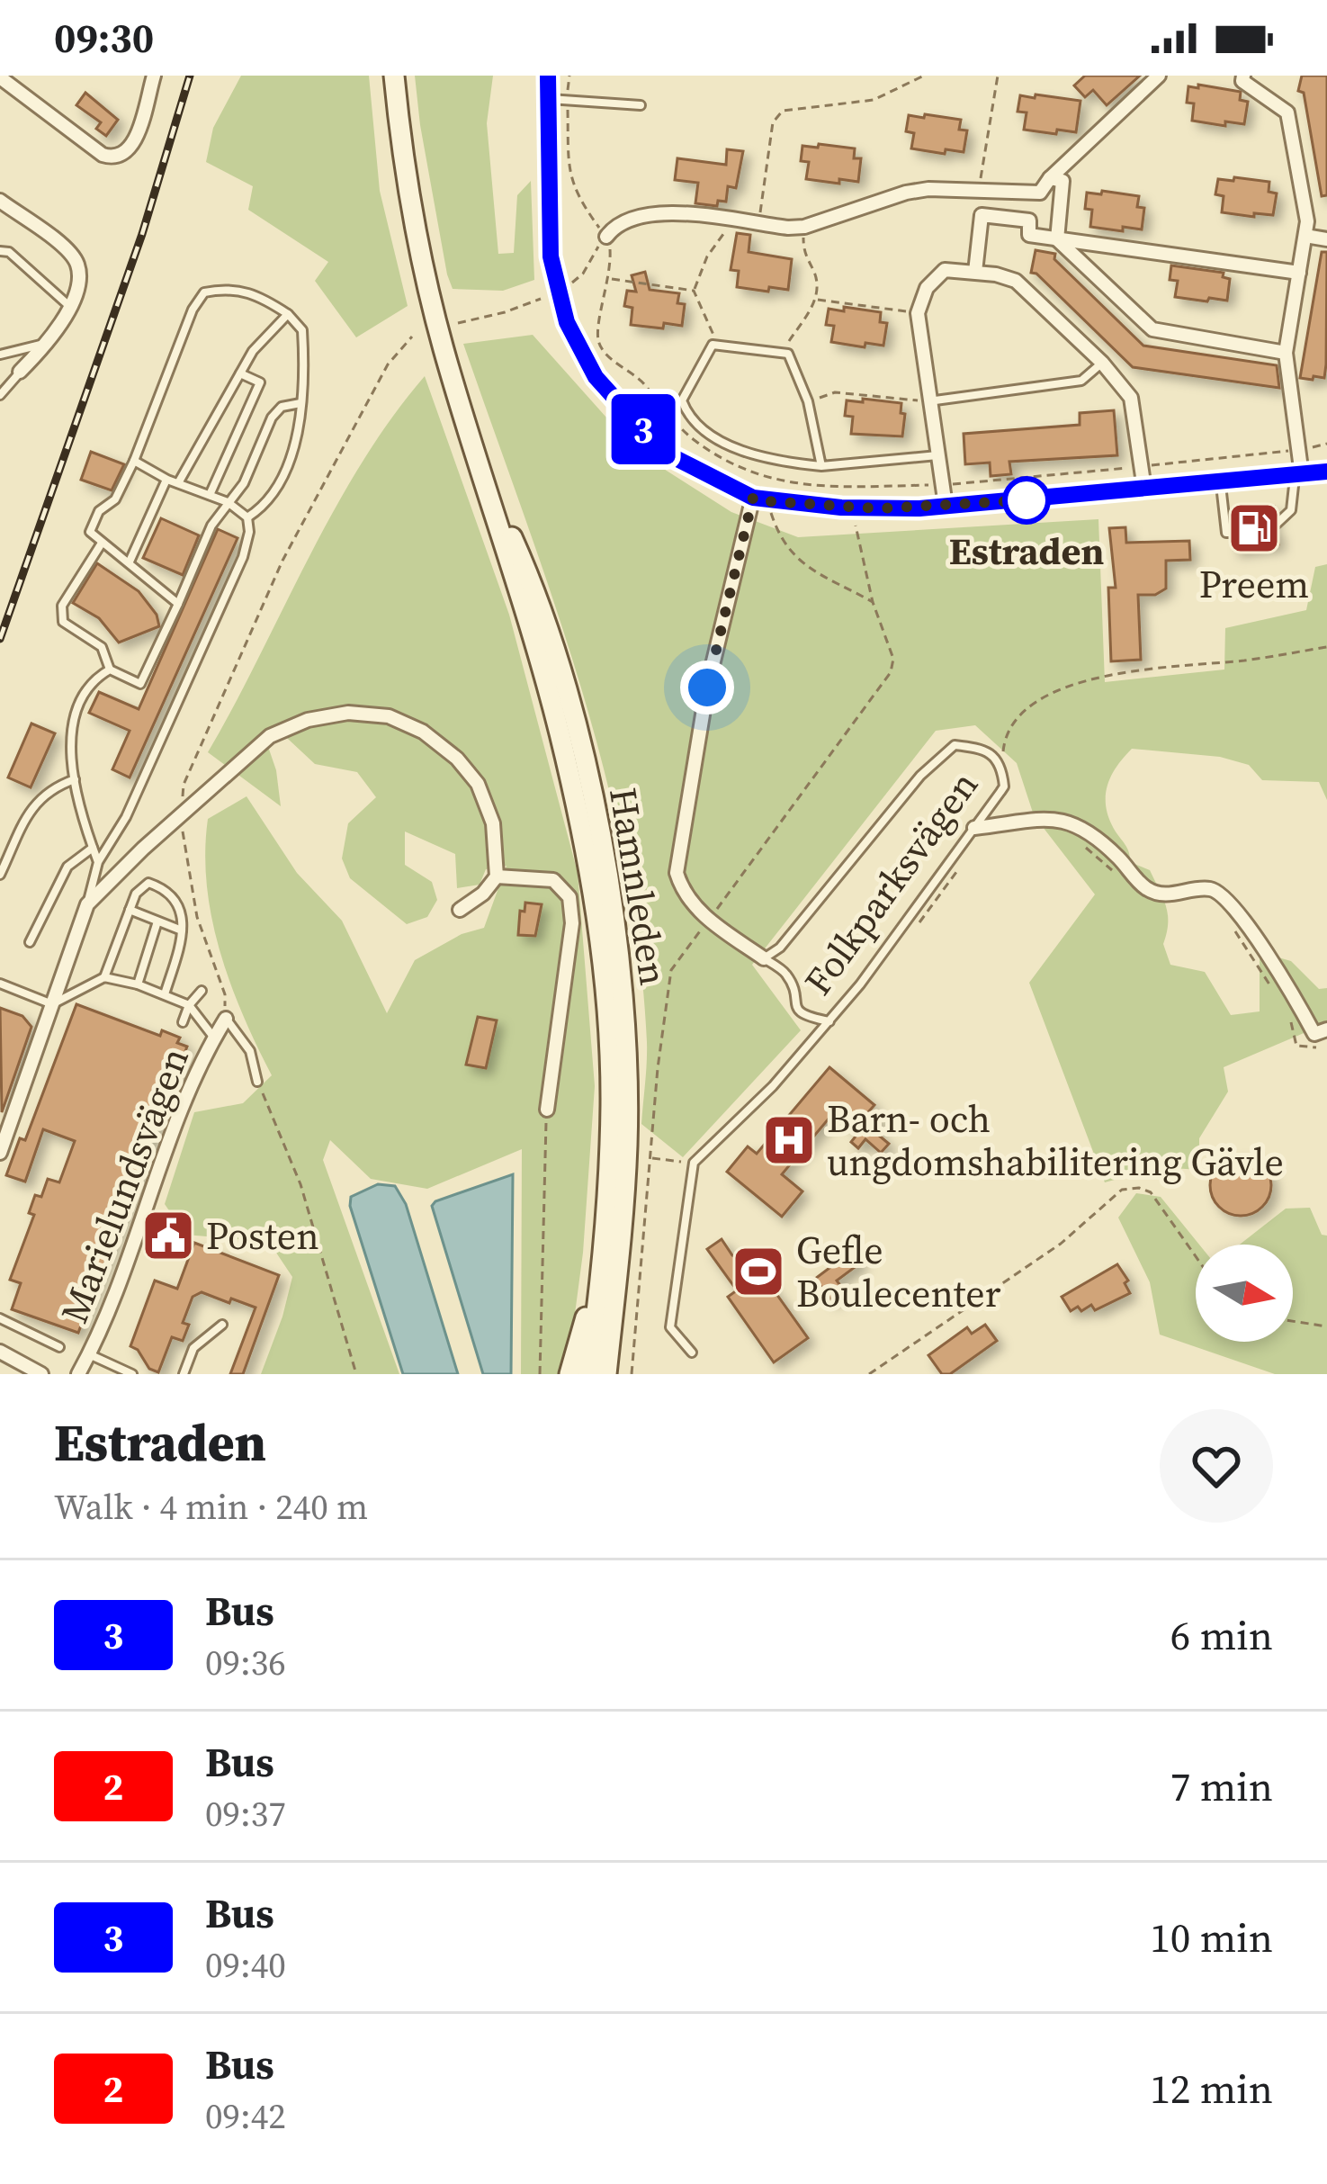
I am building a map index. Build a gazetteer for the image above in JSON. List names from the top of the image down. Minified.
{"streets":{"main road":["Hamnleden"],"street":["Folkparksvägen","Marielundsvägen"]},"places":{"other":["Estraden"],"fuel station":["Preem"],"hospital":["Barn- och ungdomshabilitering Gävle"],"public building":["Posten"],"sports":["Gefle Boulecenter"]},"lines":["bus line 3"],"north":"right","page":{"status":"09:30","on_map":"3","heading":["Estraden","Walk · 4 min · 240 m"],"list":[{"mark":"3","name":"Bus","note":"09:36","value":"6 min"},{"mark":"2","name":"Bus","note":"09:37","value":"7 min"},{"mark":"3","name":"Bus","note":"09:40","value":"10 min"},{"mark":"2","name":"Bus","note":"09:42","value":"12 min"}]}}
